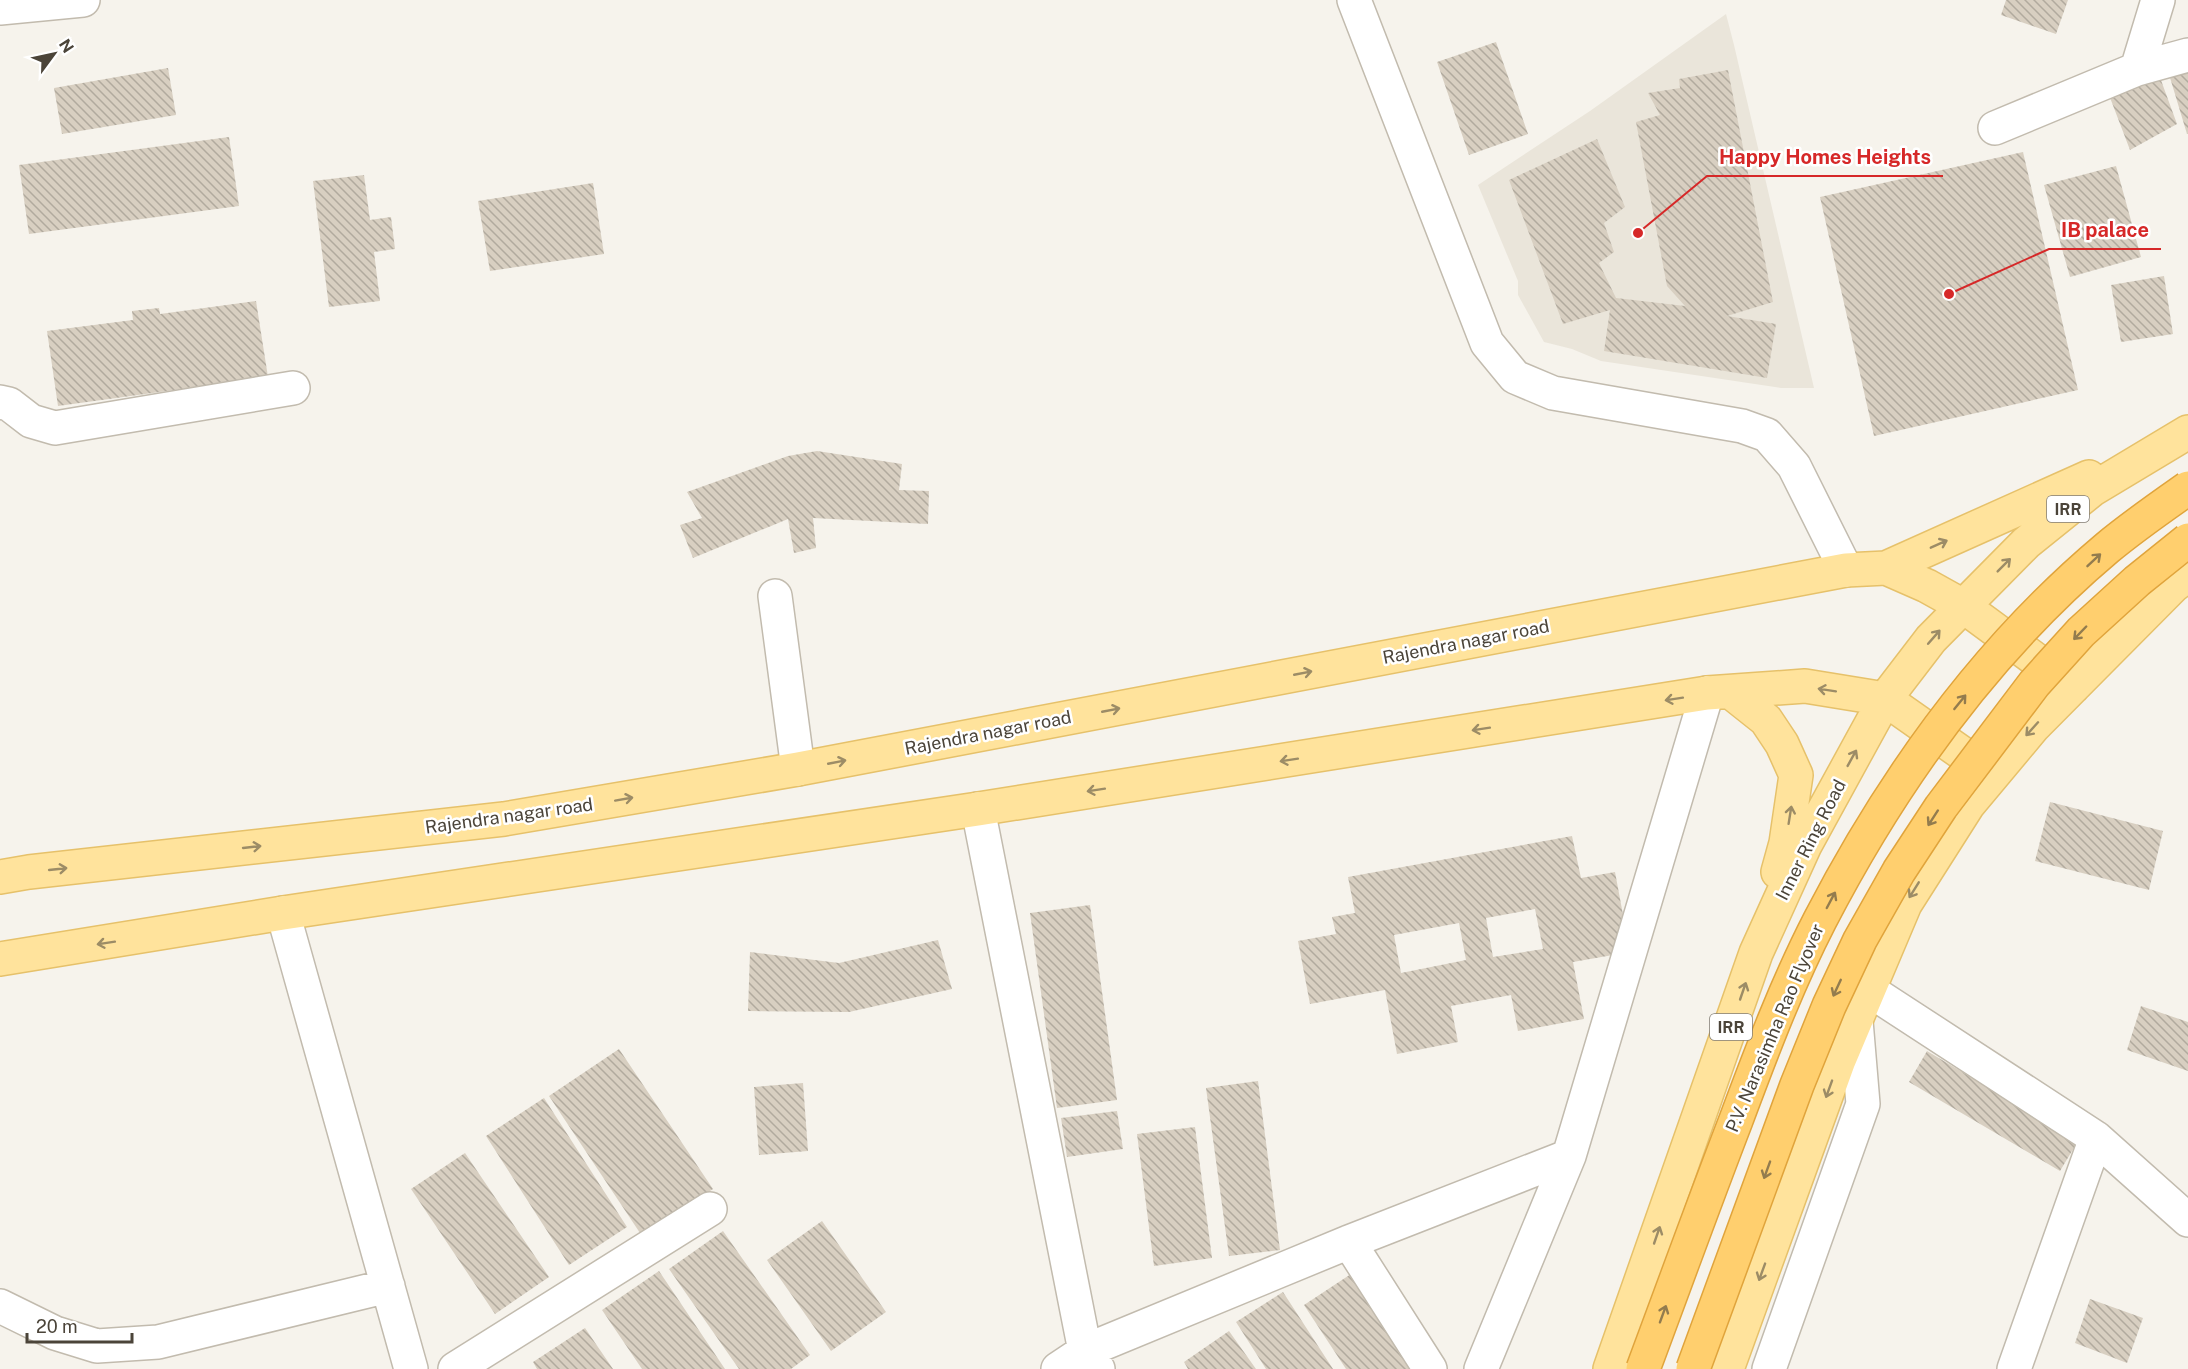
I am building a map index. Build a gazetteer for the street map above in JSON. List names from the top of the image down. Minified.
{"streets":{"highway":["P.V. Narasimha Rao Flyover"],"main road":["IRR","Rajendra nagar road","Inner Ring Road"]},"crossings":[["Rajendra nagar road","Inner Ring Road"]],"places":["Happy Homes Heights","IB palace"],"scale_bar":"20 m","north":"top right"}
